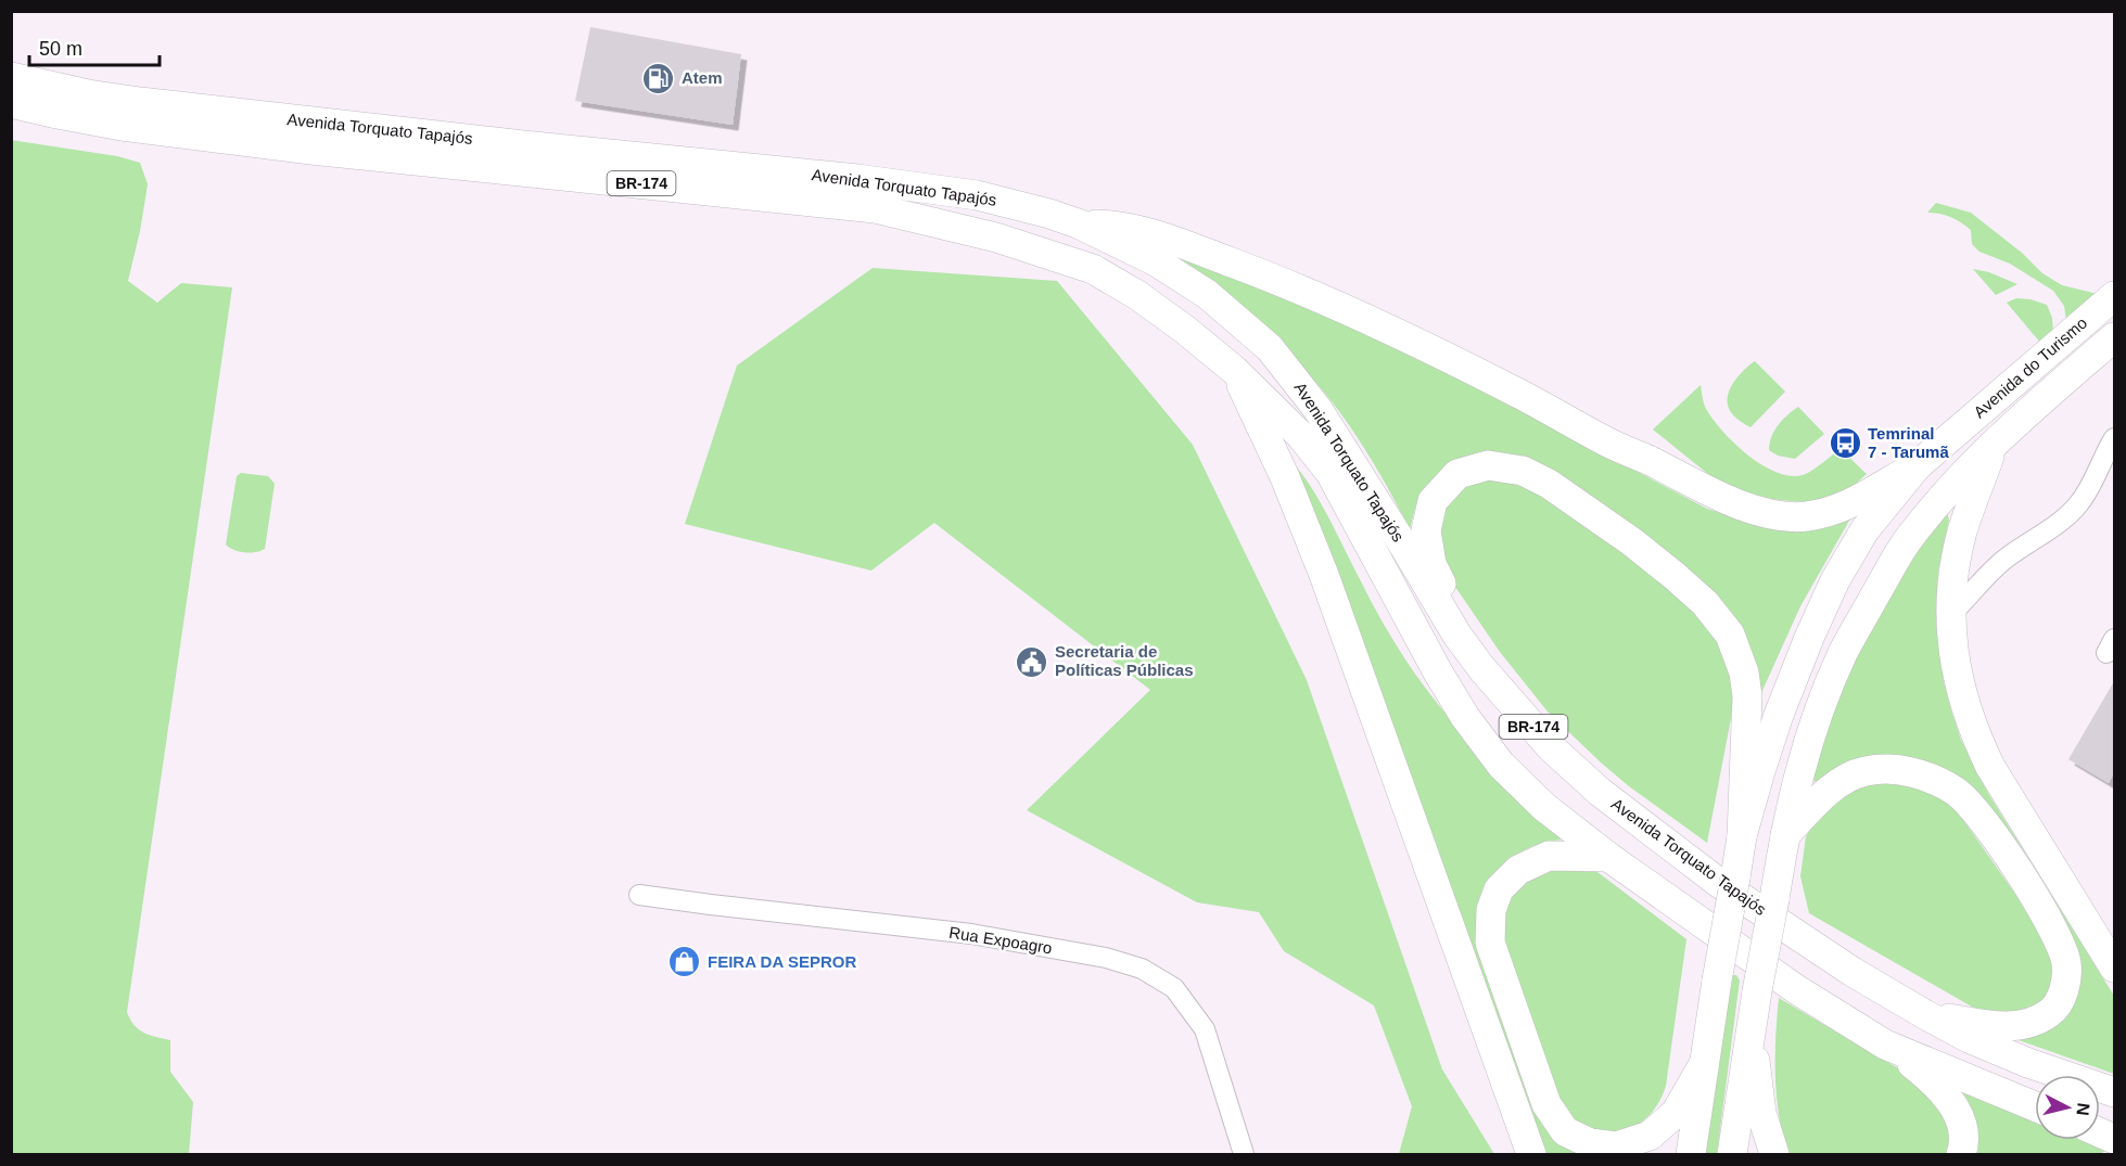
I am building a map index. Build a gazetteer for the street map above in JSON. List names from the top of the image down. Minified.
{"streets":{"highway":["Avenida Torquato Tapajós","BR-174","Avenida do Turismo"],"street":["Rua Expoagro"]},"places":{"fuel station":["Atem"],"bus stop":["Temrinal 7 - Tarumã"],"public building":["Secretaria de Políticas Públicas"],"shop":["FEIRA DA SEPROR"]},"scale_bar":"50 m","north":"right"}
